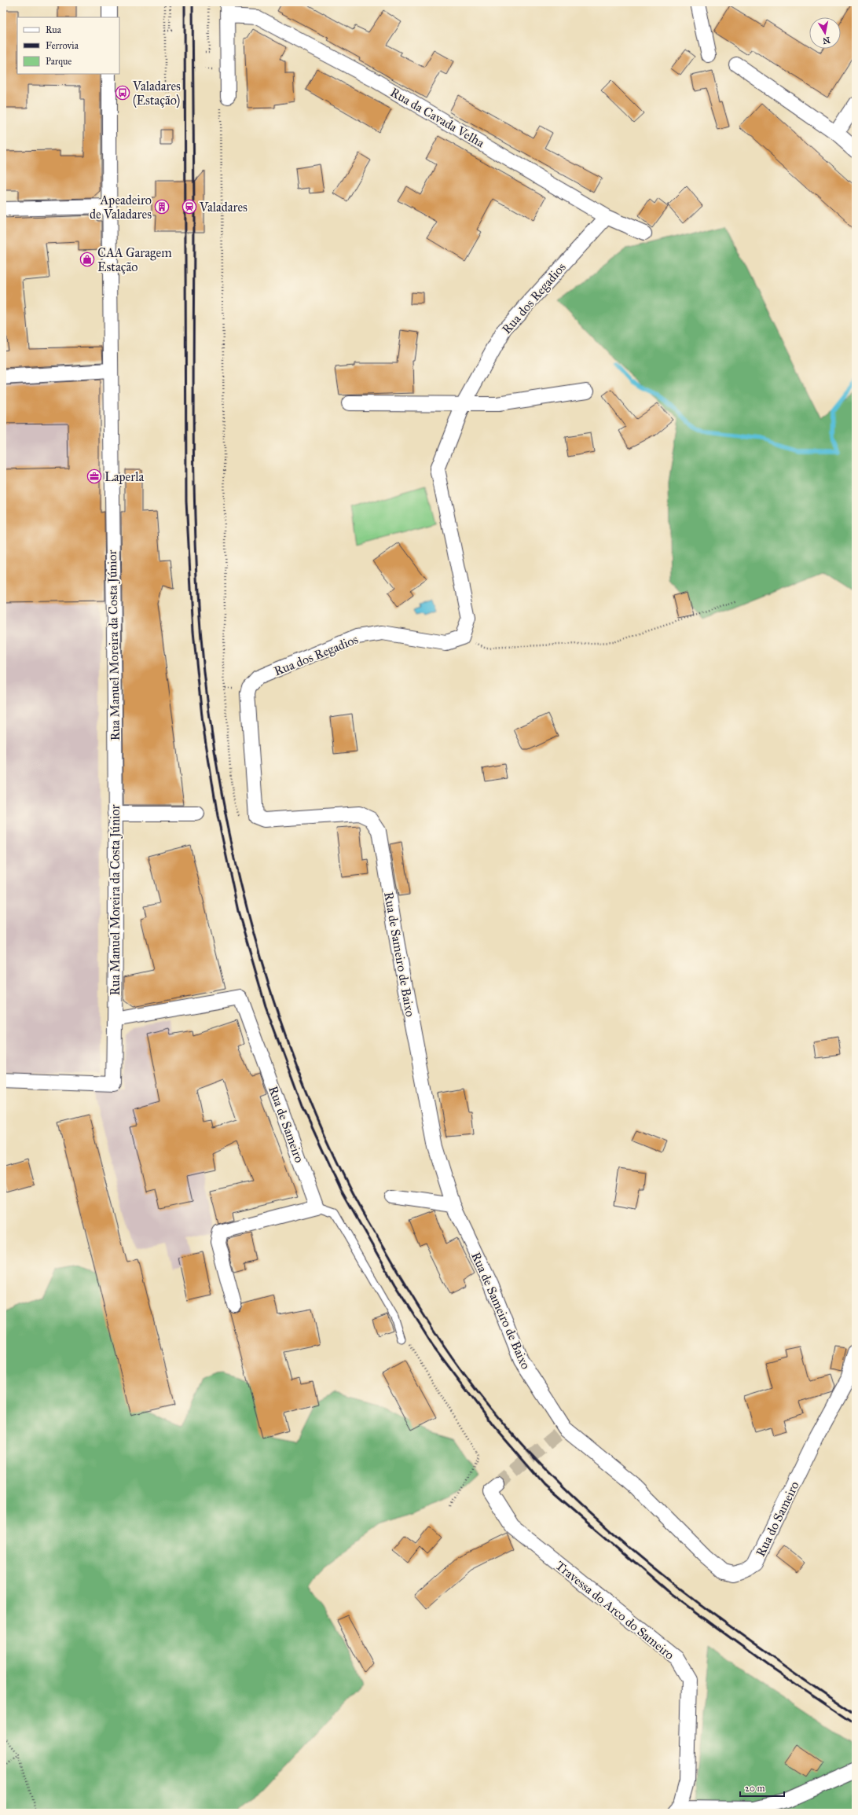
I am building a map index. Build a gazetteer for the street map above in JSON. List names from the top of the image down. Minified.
{"streets":{"street":["Rua da Cavada Velha","Rua dos Regadios","Rua Manuel Moreira da Costa Júnior","Rua de Sameiro de Baixo","Rua de Sameiro","Rua do Sameiro","Travessa do Arco do Sameiro"]},"crossings":[["Rua da Cavada Velha","Rua dos Regadios"],["Rua dos Regadios","Rua de Sameiro de Baixo"],["Rua Manuel Moreira da Costa Júnior","Rua de Sameiro"],["Rua de Sameiro de Baixo","Rua do Sameiro"]],"places":{"bus stop":["Valadares (Estação)"],"building":["Apeadeiro de Valadares"],"station":["Valadares"],"shop":["CAA Garagem Estação"],"office":["Laperla"]},"legend":["Rua","Ferrovia","Parque"],"scale_bar":"20 m","north":"bottom"}
